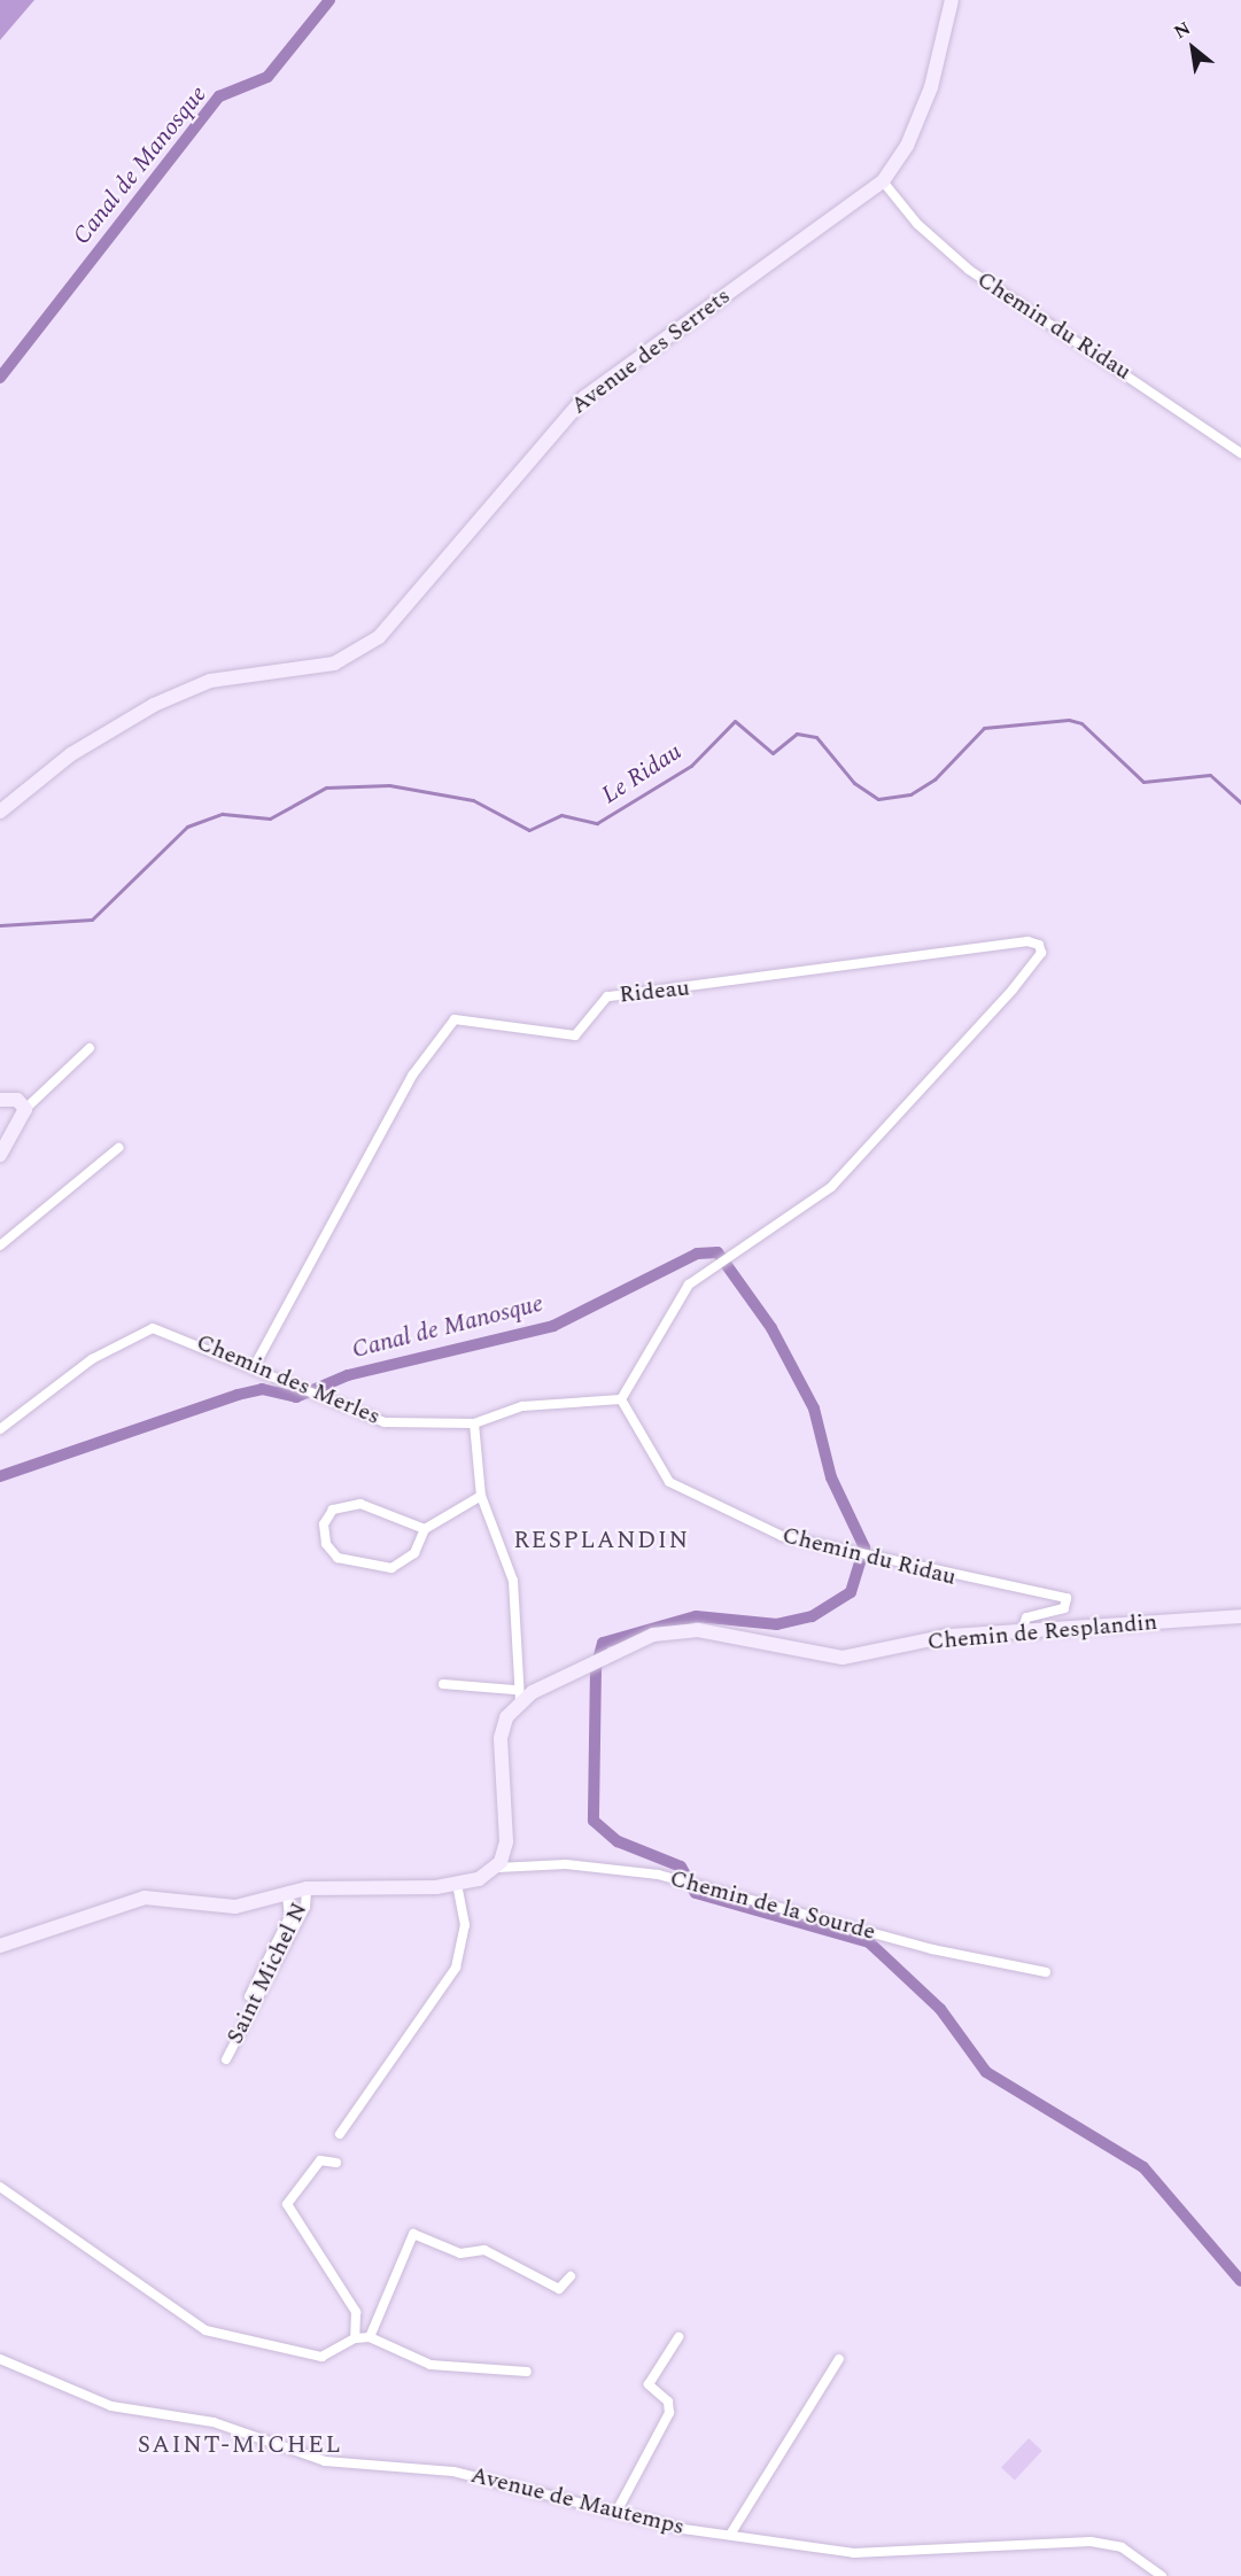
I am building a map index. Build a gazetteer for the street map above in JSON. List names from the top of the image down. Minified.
{"streets":{"street":["Chemin du Ridau","Avenue des Serrets","Rideau","Chemin des Merles","Chemin de Resplandin","Chemin de la Sourde","Saint Michel N","Avenue de Mautemps"]},"crossings":[["Chemin du Ridau","Avenue des Serrets"],["Chemin du Ridau","Rideau"],["Chemin du Ridau","Chemin des Merles"],["Chemin du Ridau","Chemin de Resplandin"],["Rideau","Chemin des Merles"],["Chemin de Resplandin","Chemin de la Sourde"]],"districts":["RESPLANDIN","SAINT-MICHEL"],"water":["Canal de Manosque","Le Ridau"],"north":"top left"}
